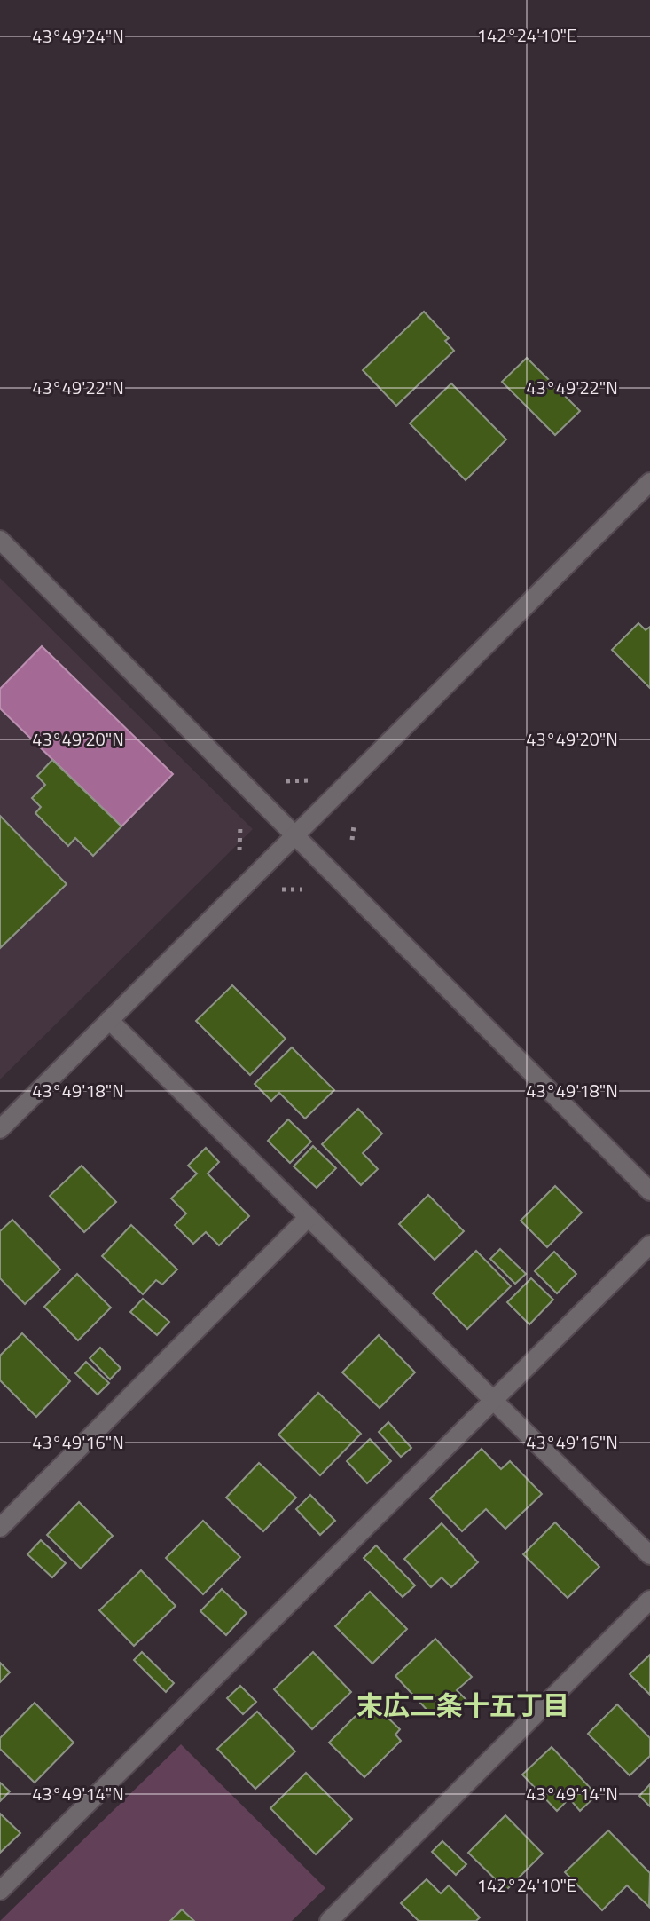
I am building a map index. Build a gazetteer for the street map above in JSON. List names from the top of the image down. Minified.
{"districts":["末広二条十五丁目"],"coordinates":["142°24'10\"E","43°49'24\"N","43°49'22\"N","43°49'20\"N","43°49'18\"N","43°49'16\"N","43°49'14\"N"]}
